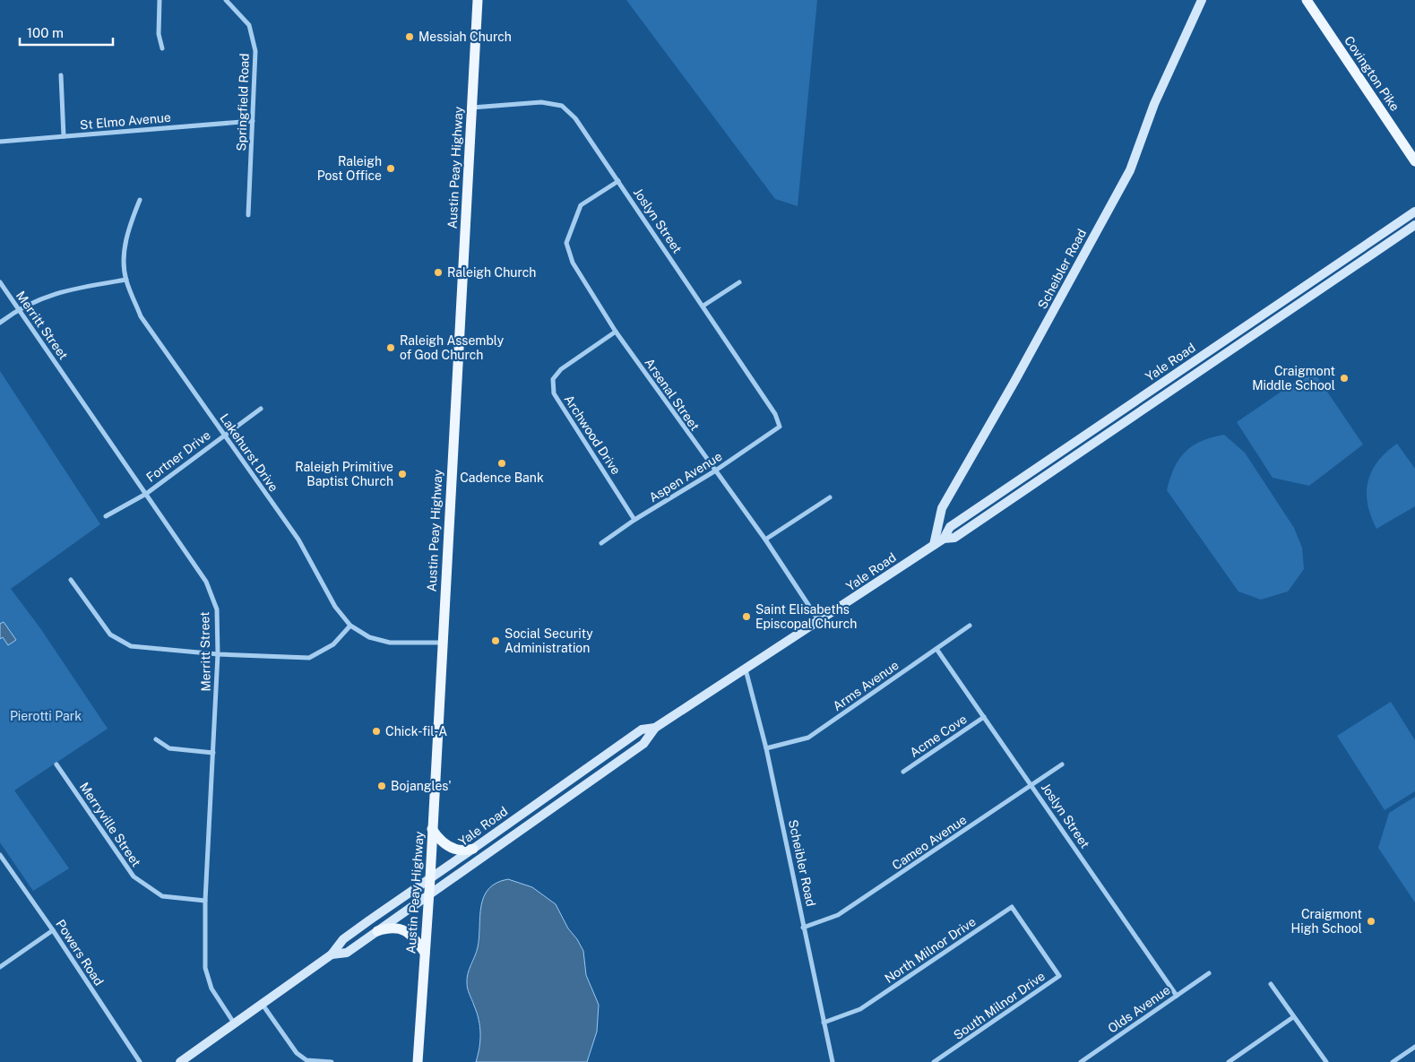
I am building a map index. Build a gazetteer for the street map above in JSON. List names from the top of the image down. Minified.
{"streets":{"main road":["Covington Pike","Austin Peay Highway","Scheibler Road","Yale Road"],"street":["Springfield Road","St Elmo Avenue","Joslyn Street","Merritt Street","Arsenal Street","Archwood Drive","Lakehurst Drive","Fortner Drive","Aspen Avenue","Arms Avenue","Acme Cove","Merryville Street","Cameo Avenue","North Milnor Drive","Powers Road","South Milnor Drive","Olds Avenue"]},"crossings":[["Springfield Road","St Elmo Avenue"],["Austin Peay Highway","Joslyn Street"],["Austin Peay Highway","Yale Road"],["Austin Peay Highway","Lakehurst Drive"],["Joslyn Street","Arsenal Street"],["Joslyn Street","Aspen Avenue"],["Joslyn Street","Arms Avenue"],["Joslyn Street","Acme Cove"],["Joslyn Street","Cameo Avenue"],["Joslyn Street","Olds Avenue"],["Scheibler Road","Yale Road"],["Scheibler Road","Arms Avenue"],["Scheibler Road","Cameo Avenue"],["Scheibler Road","North Milnor Drive"],["Merritt Street","Yale Road"],["Merritt Street","Fortner Drive"],["Merritt Street","Merryville Street"],["Yale Road","Arsenal Street"],["Arsenal Street","Archwood Drive"],["Arsenal Street","Aspen Avenue"],["Archwood Drive","Aspen Avenue"],["Lakehurst Drive","Fortner Drive"],["North Milnor Drive","South Milnor Drive"]],"parks":["Pierotti Park"],"places":["Messiah Church","Raleigh Post Office","Raleigh Church","Raleigh Assembly of God Church","Craigmont Middle School","Cadence Bank","Raleigh Primitive Baptist Church","Saint Elisabeths Episcopal Church","Social Security Administration","Chick-fil-A","Bojangles'","Craigmont High School"],"scale_bar":"100 m"}
